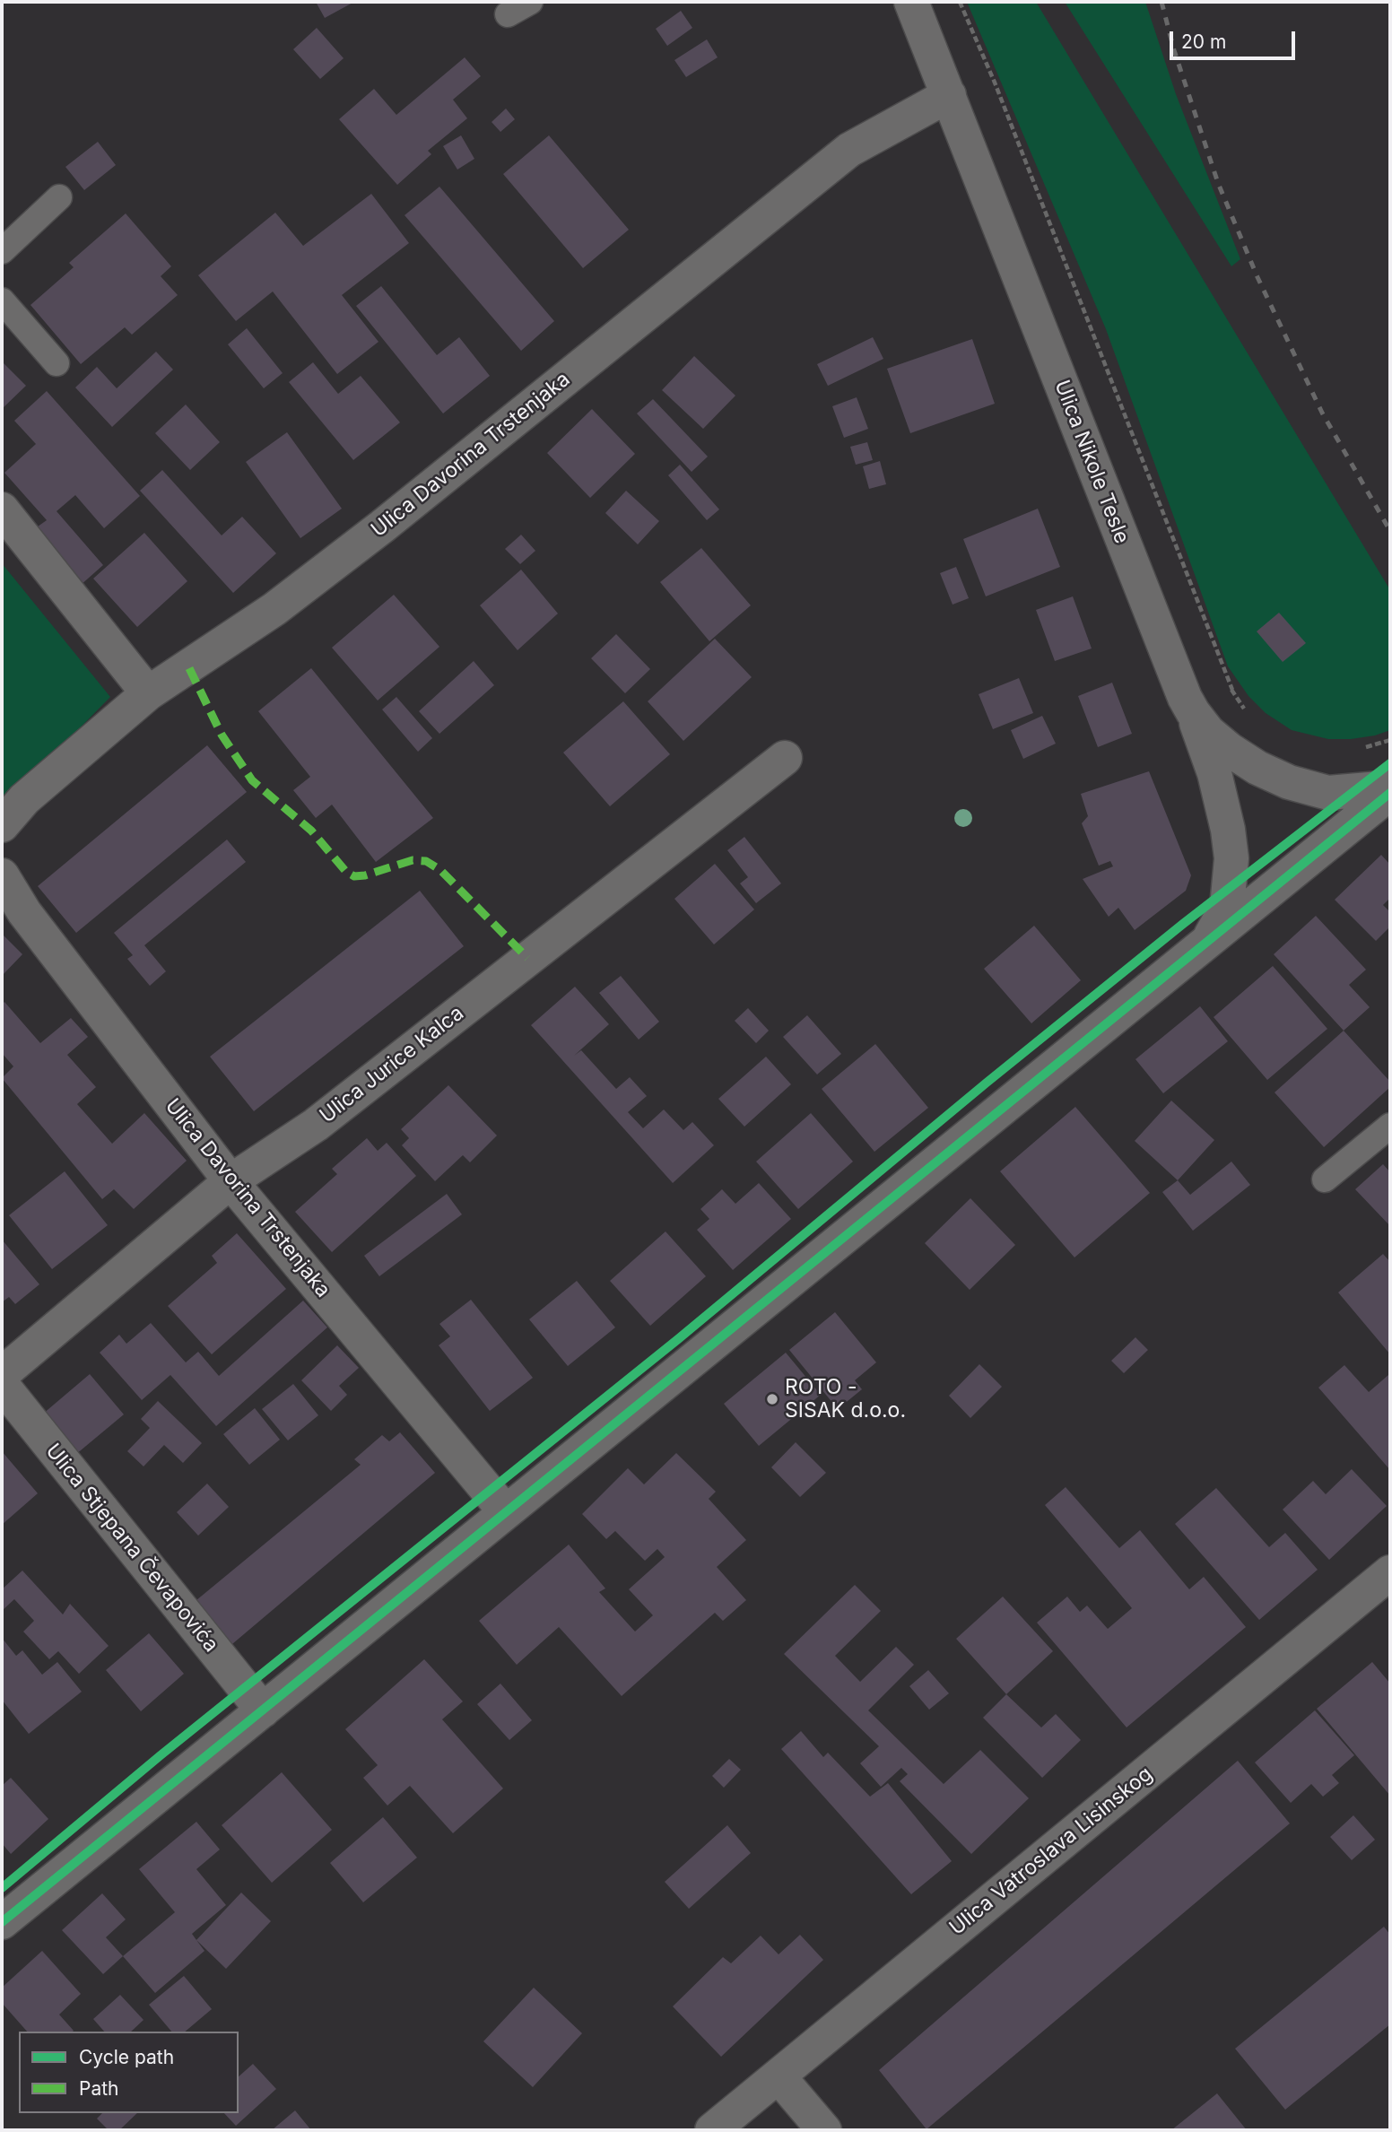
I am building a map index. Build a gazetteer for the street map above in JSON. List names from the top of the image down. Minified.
{"streets":{"street":["Ulica Davorina Trstenjaka","Ulica Nikole Tesle","Ulica Jurice Kalca","Ulica Stjepana Čevapovića","Ulica Vatroslava Lisinskog"]},"crossings":[["Ulica Davorina Trstenjaka","Ulica Nikole Tesle"],["Ulica Davorina Trstenjaka","Ulica Jurice Kalca"]],"places":["ROTO - SISAK d.o.o."],"legend":["Cycle path","Path"],"scale_bar":"20 m"}
